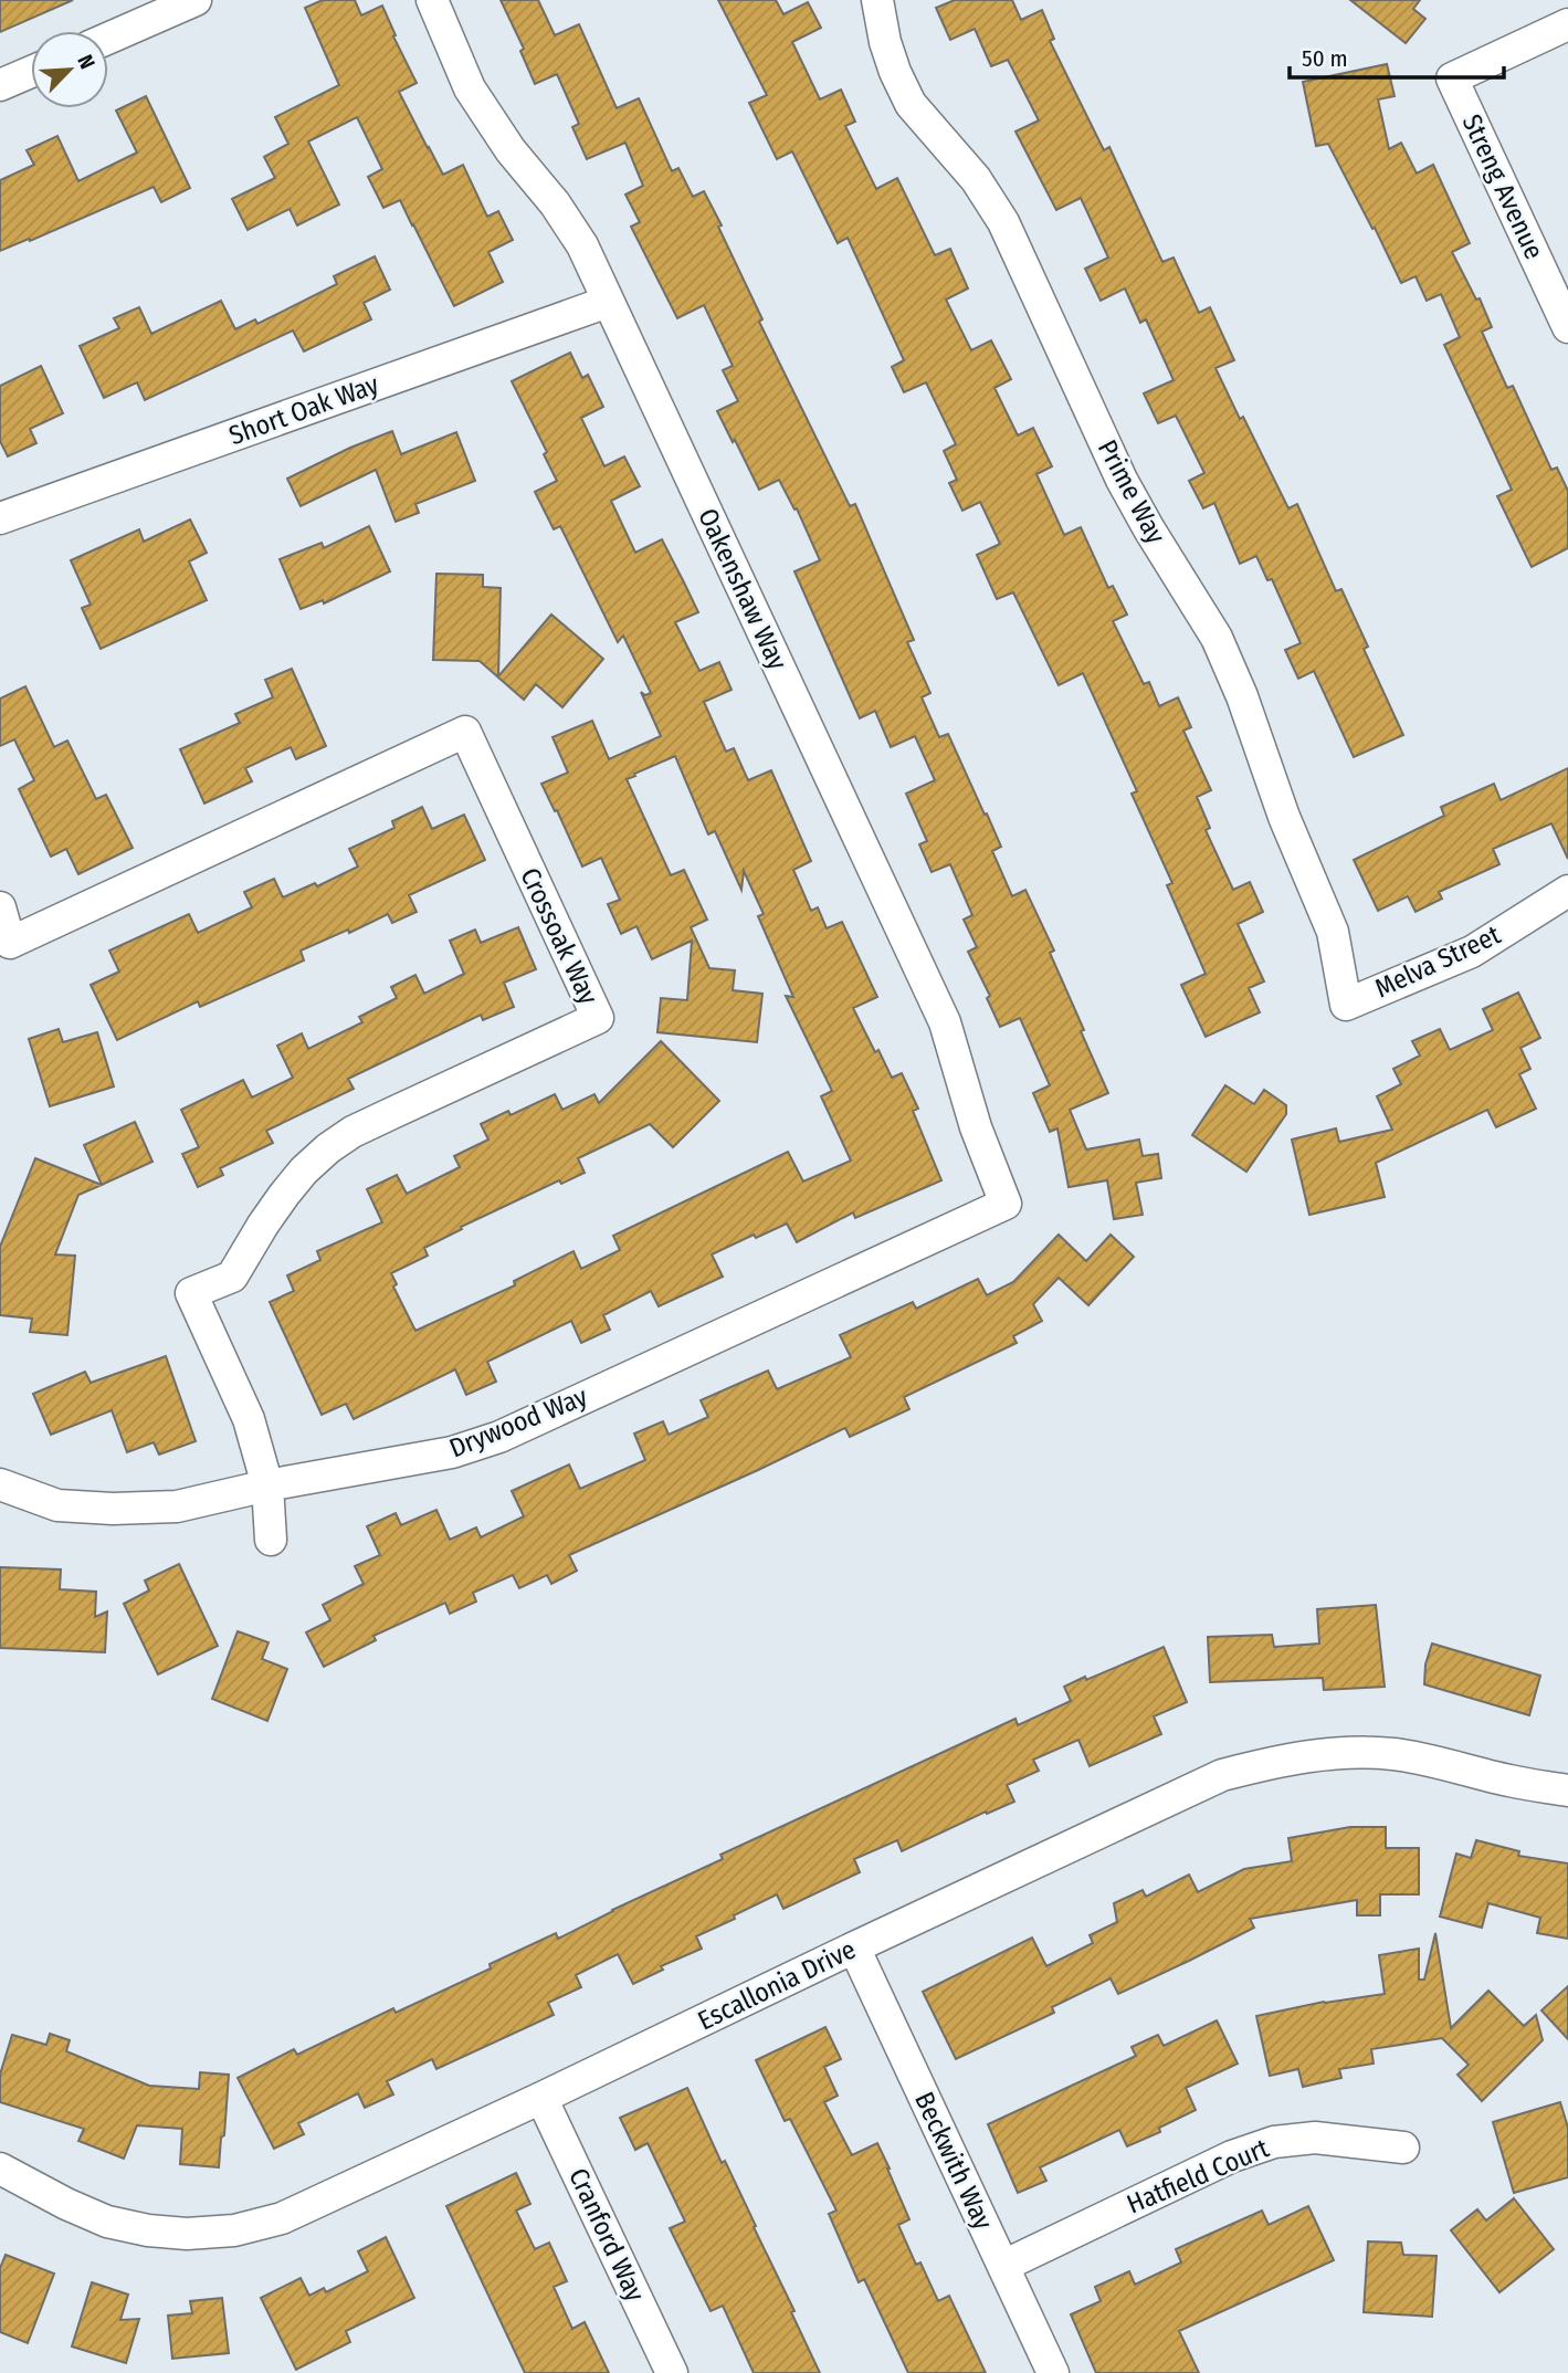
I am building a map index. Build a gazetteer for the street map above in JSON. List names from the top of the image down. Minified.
{"streets":{"street":["Streng Avenue","Short Oak Way","Prime Way","Oakenshaw Way","Crossoak Way","Melva Street","Drywood Way","Escallonia Drive","Beckwith Way","Hatfield Court","Cranford Way"]},"crossings":[["Short Oak Way","Oakenshaw Way"],["Prime Way","Melva Street"],["Oakenshaw Way","Drywood Way"],["Crossoak Way","Drywood Way"],["Escallonia Drive","Beckwith Way"],["Escallonia Drive","Cranford Way"],["Beckwith Way","Hatfield Court"]],"scale_bar":"50 m","north":"top right"}
